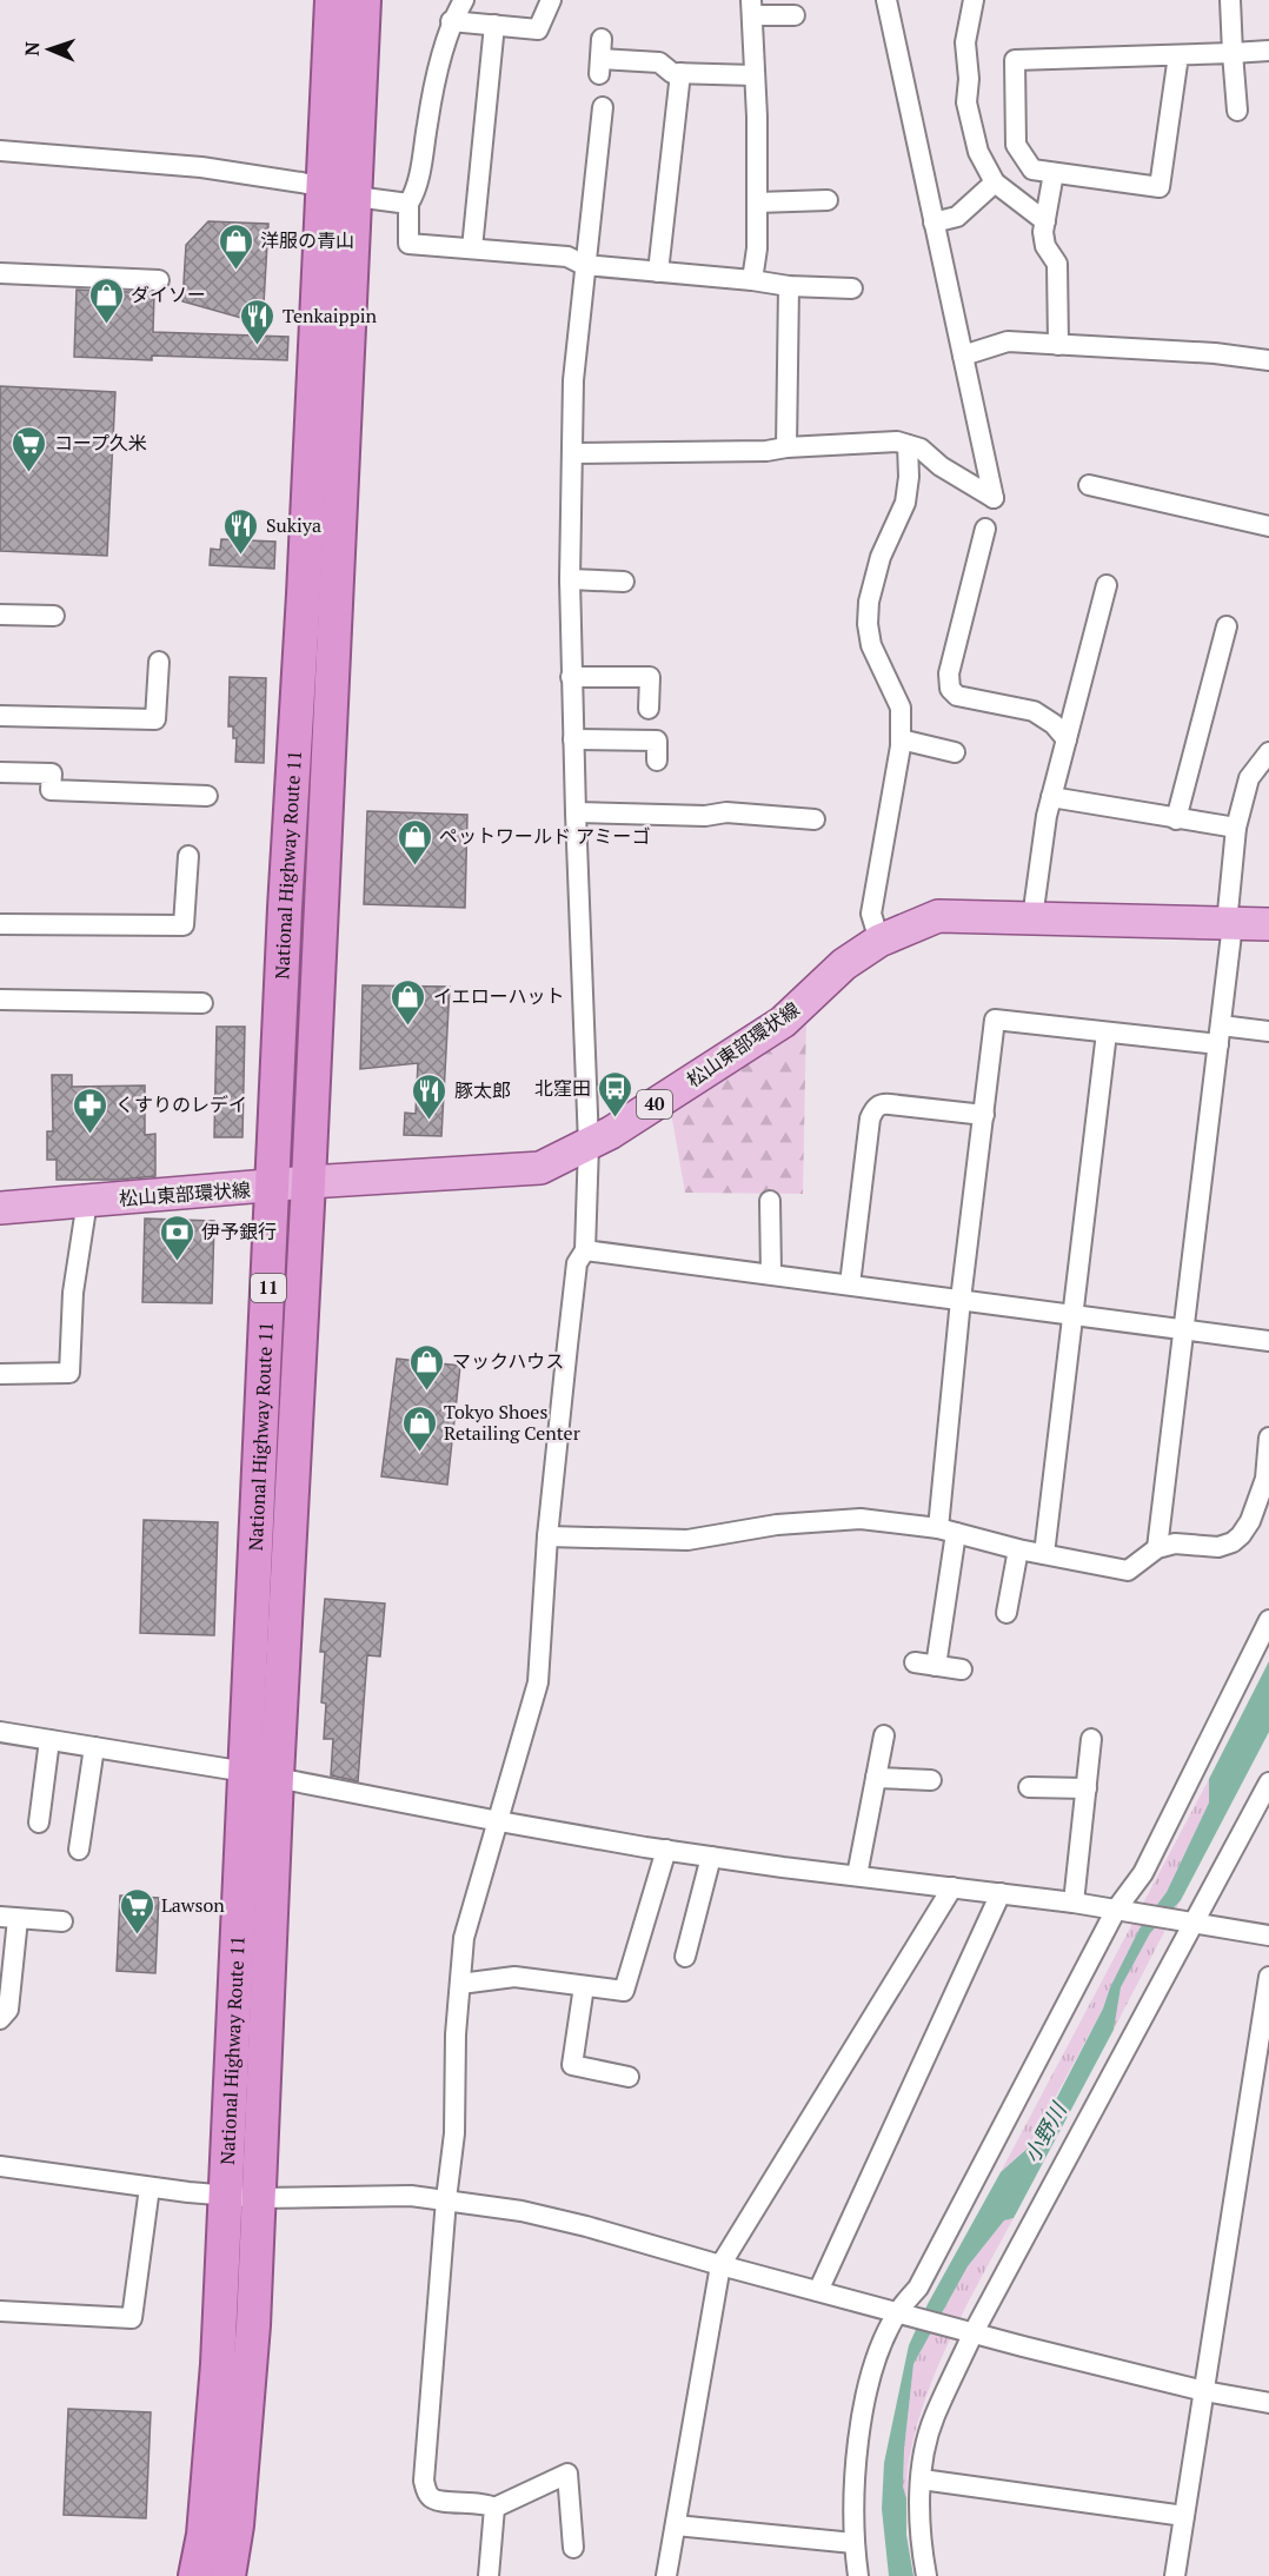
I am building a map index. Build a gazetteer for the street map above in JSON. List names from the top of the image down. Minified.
{"streets":{"highway":["National Highway Route 11","11"],"main road":["松山東部環状線","40"]},"crossings":[["National Highway Route 11","松山東部環状線"]],"water":["小野川"],"places":{"shop":["洋服の青山","ダイソー","ペットワールド アミーゴ","イエローハット","マックハウス","Tokyo Shoes Retailing Center"],"restaurant":["Tenkaippin","Sukiya","豚太郎"],"supermarket":["コープ久米","Lawson"],"bus stop":["北窪田"],"pharmacy":["くすりのレデイ"],"bank":["伊予銀行"]},"north":"left"}
